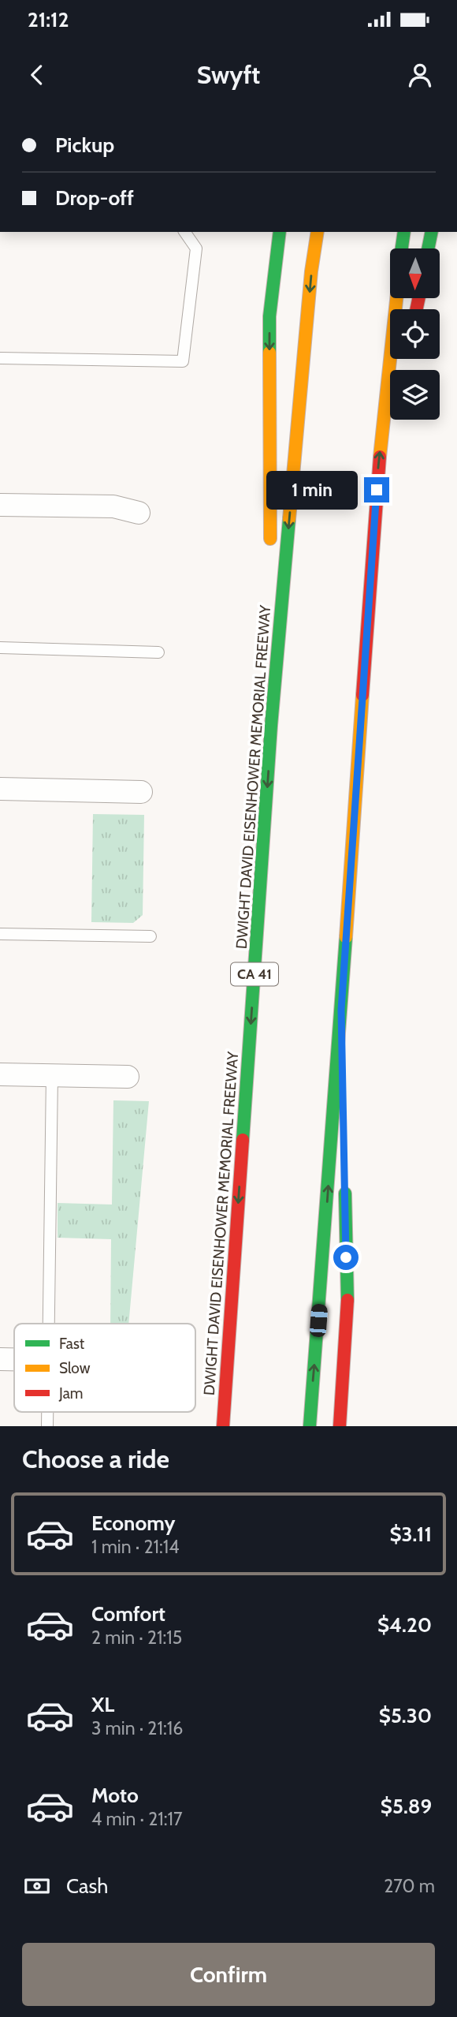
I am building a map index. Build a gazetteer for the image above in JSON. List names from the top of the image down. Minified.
{"streets":{"highway":["DWIGHT DAVID EISENHOWER MEMORIAL FREEWAY","CA 41"]},"legend":["Fast","Slow","Jam"],"north":"bottom","page":{"status":"21:12","header":"Swyft","banner":["Pickup","Drop-off"],"bubble":"1 min","heading":"Choose a ride","list":[{"name":"Economy","note":"1 min · 21:14","value":"$3.11"},{"name":"Comfort","note":"2 min · 21:15","value":"$4.20"},{"name":"XL","note":"3 min · 21:16","value":"$5.30"},{"name":"Moto","note":"4 min · 21:17","value":"$5.89"}],"pay":["Cash","270 m"],"buttons":"Confirm"}}
